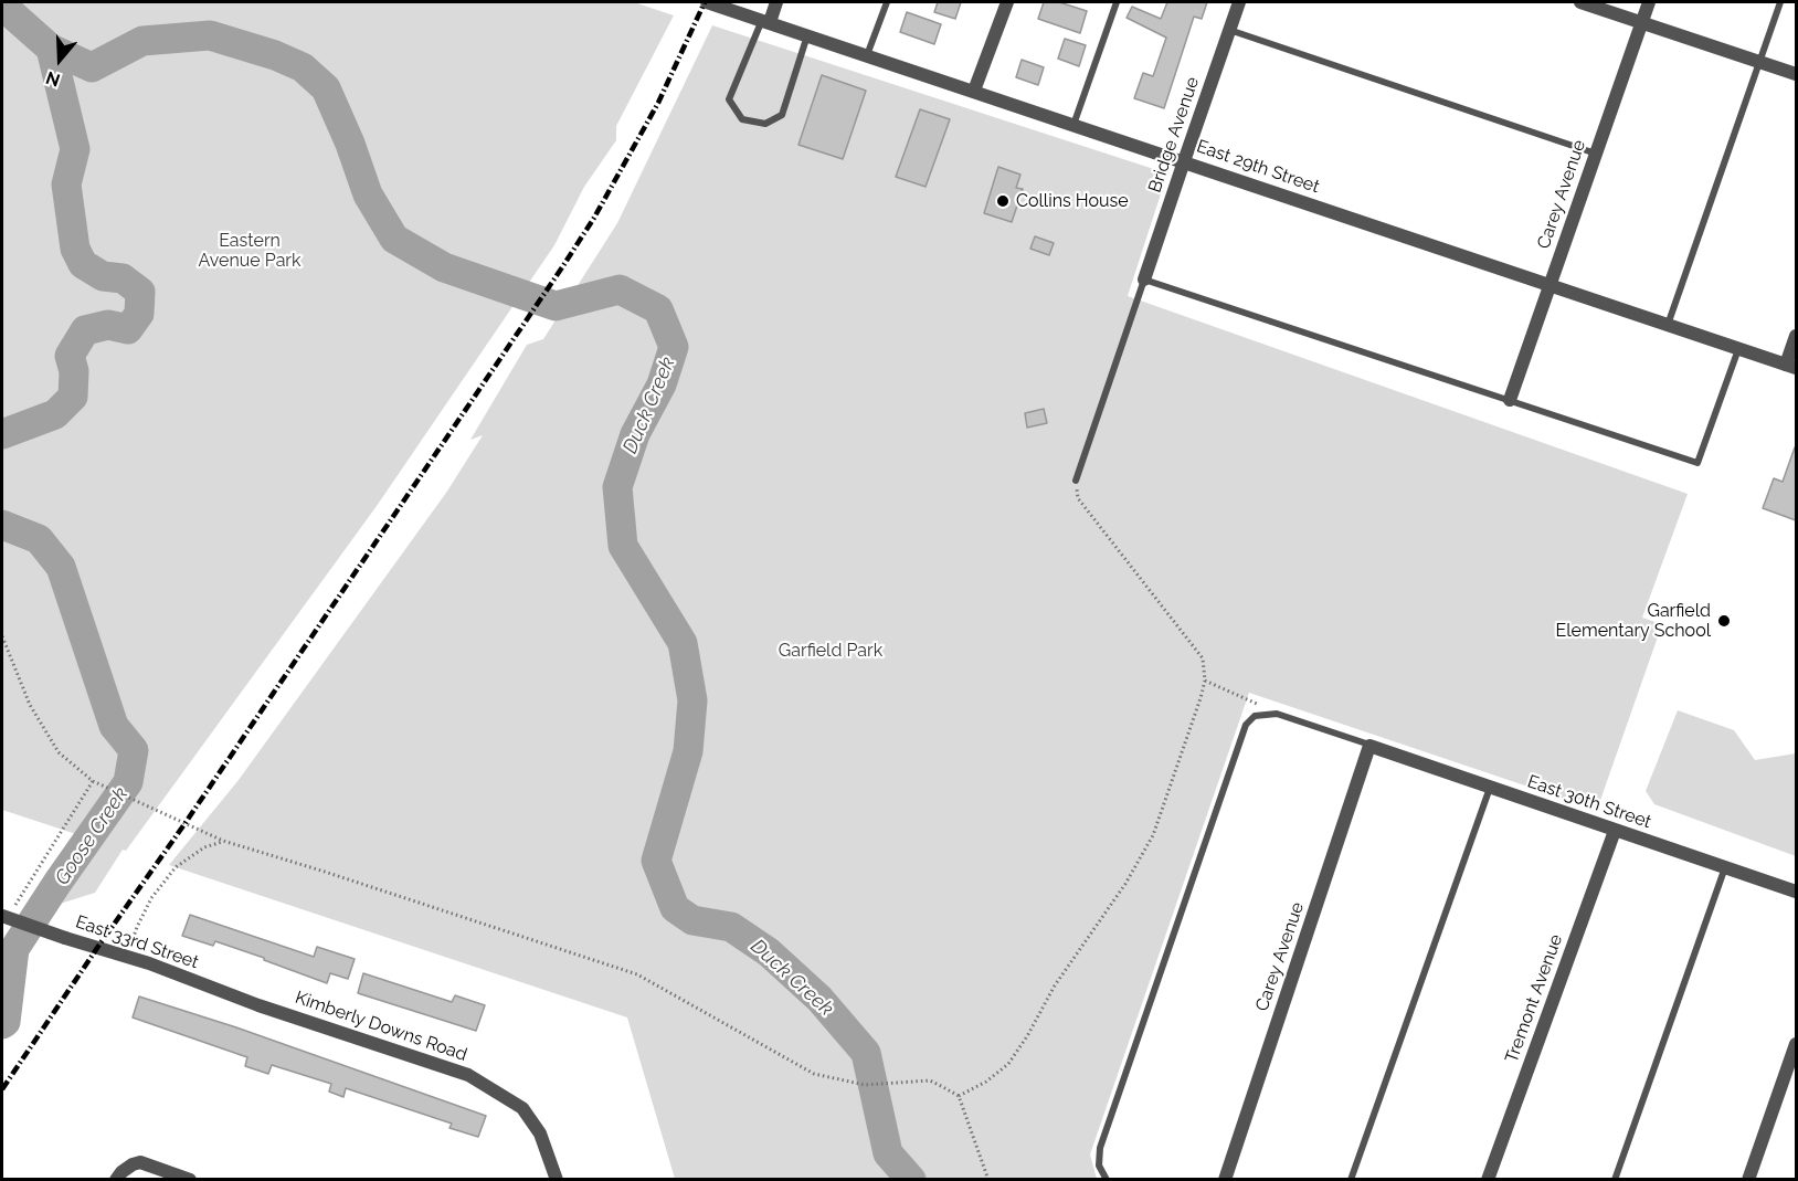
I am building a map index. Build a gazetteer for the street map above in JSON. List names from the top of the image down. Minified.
{"streets":{"street":["Bridge Avenue","East 29th Street","Carey Avenue","East 30th Street","East 33rd Street","Tremont Avenue","Kimberly Downs Road"]},"crossings":[["Bridge Avenue","East 29th Street"],["East 29th Street","Carey Avenue"],["Carey Avenue","East 30th Street"],["East 30th Street","Tremont Avenue"],["East 33rd Street","Kimberly Downs Road"]],"water":["Duck Creek","Goose Creek"],"parks":["Eastern Avenue Park","Garfield Park"],"places":["Collins House","Garfield Elementary School"],"north":"bottom"}
